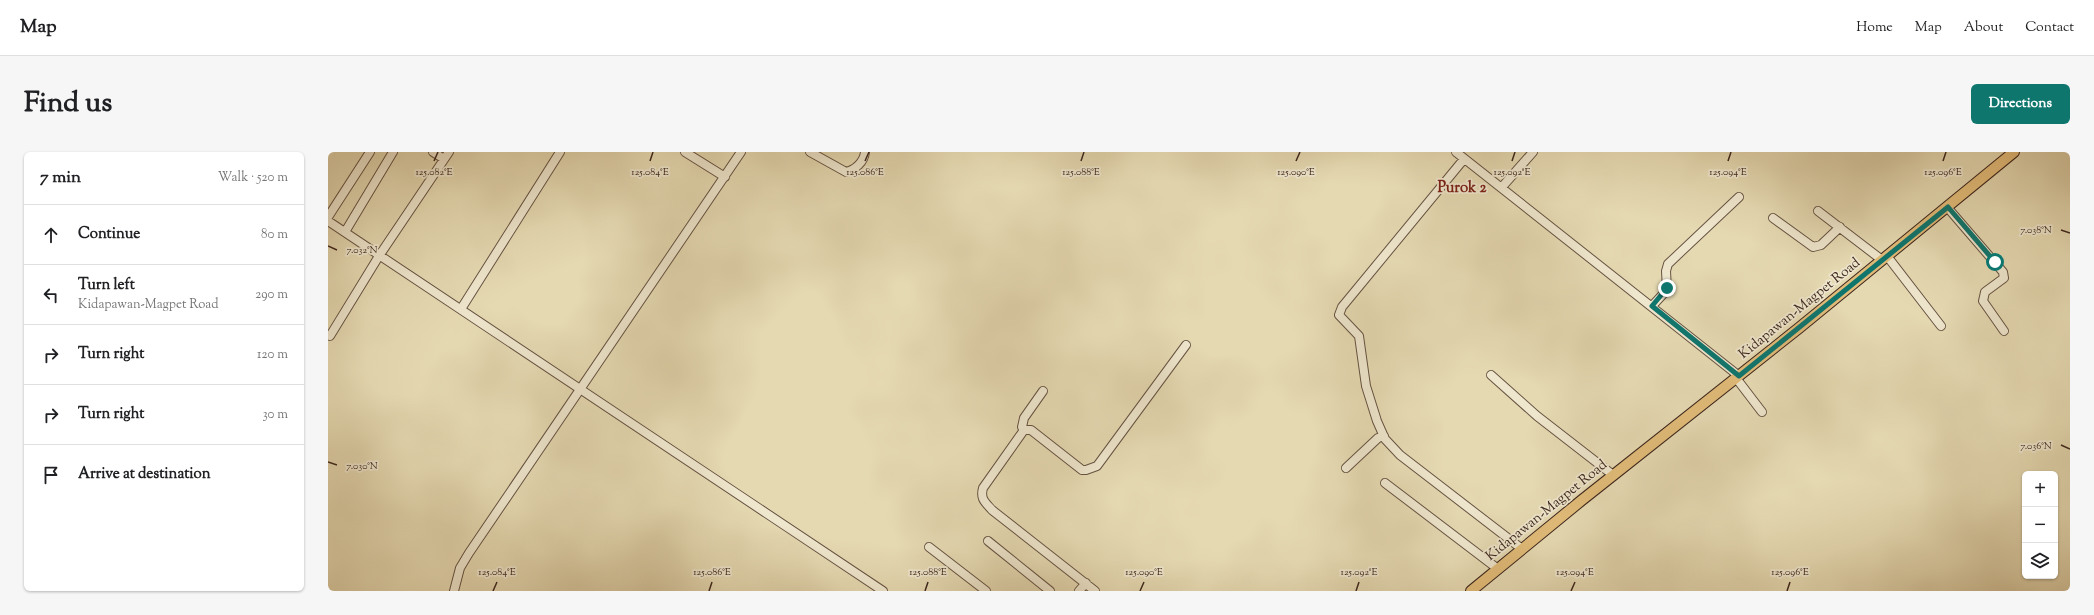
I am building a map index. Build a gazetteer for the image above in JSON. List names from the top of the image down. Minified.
{"streets":{"main road":["Kidapawan-Magpet Road"]},"districts":["Purok 2"],"page":{"header":"Map","nav":["Home","Map","About","Contact"],"title":"Find us","buttons":"Directions","heading":["7 min","Walk · 520 m"],"list":[["Continue","80 m"],["Turn left","Kidapawan-Magpet Road","290 m"],["Turn right","120 m"],["Turn right","30 m"],"Arrive at destination"],"map_buttons":["+","−"]},"coordinates":["125.090°E","125.092°E","125.094°E","125.096°E","125.082°E","125.084°E","125.086°E","125.088°E","7.038°N","7.032°N","7.036°N","7.030°N"]}
